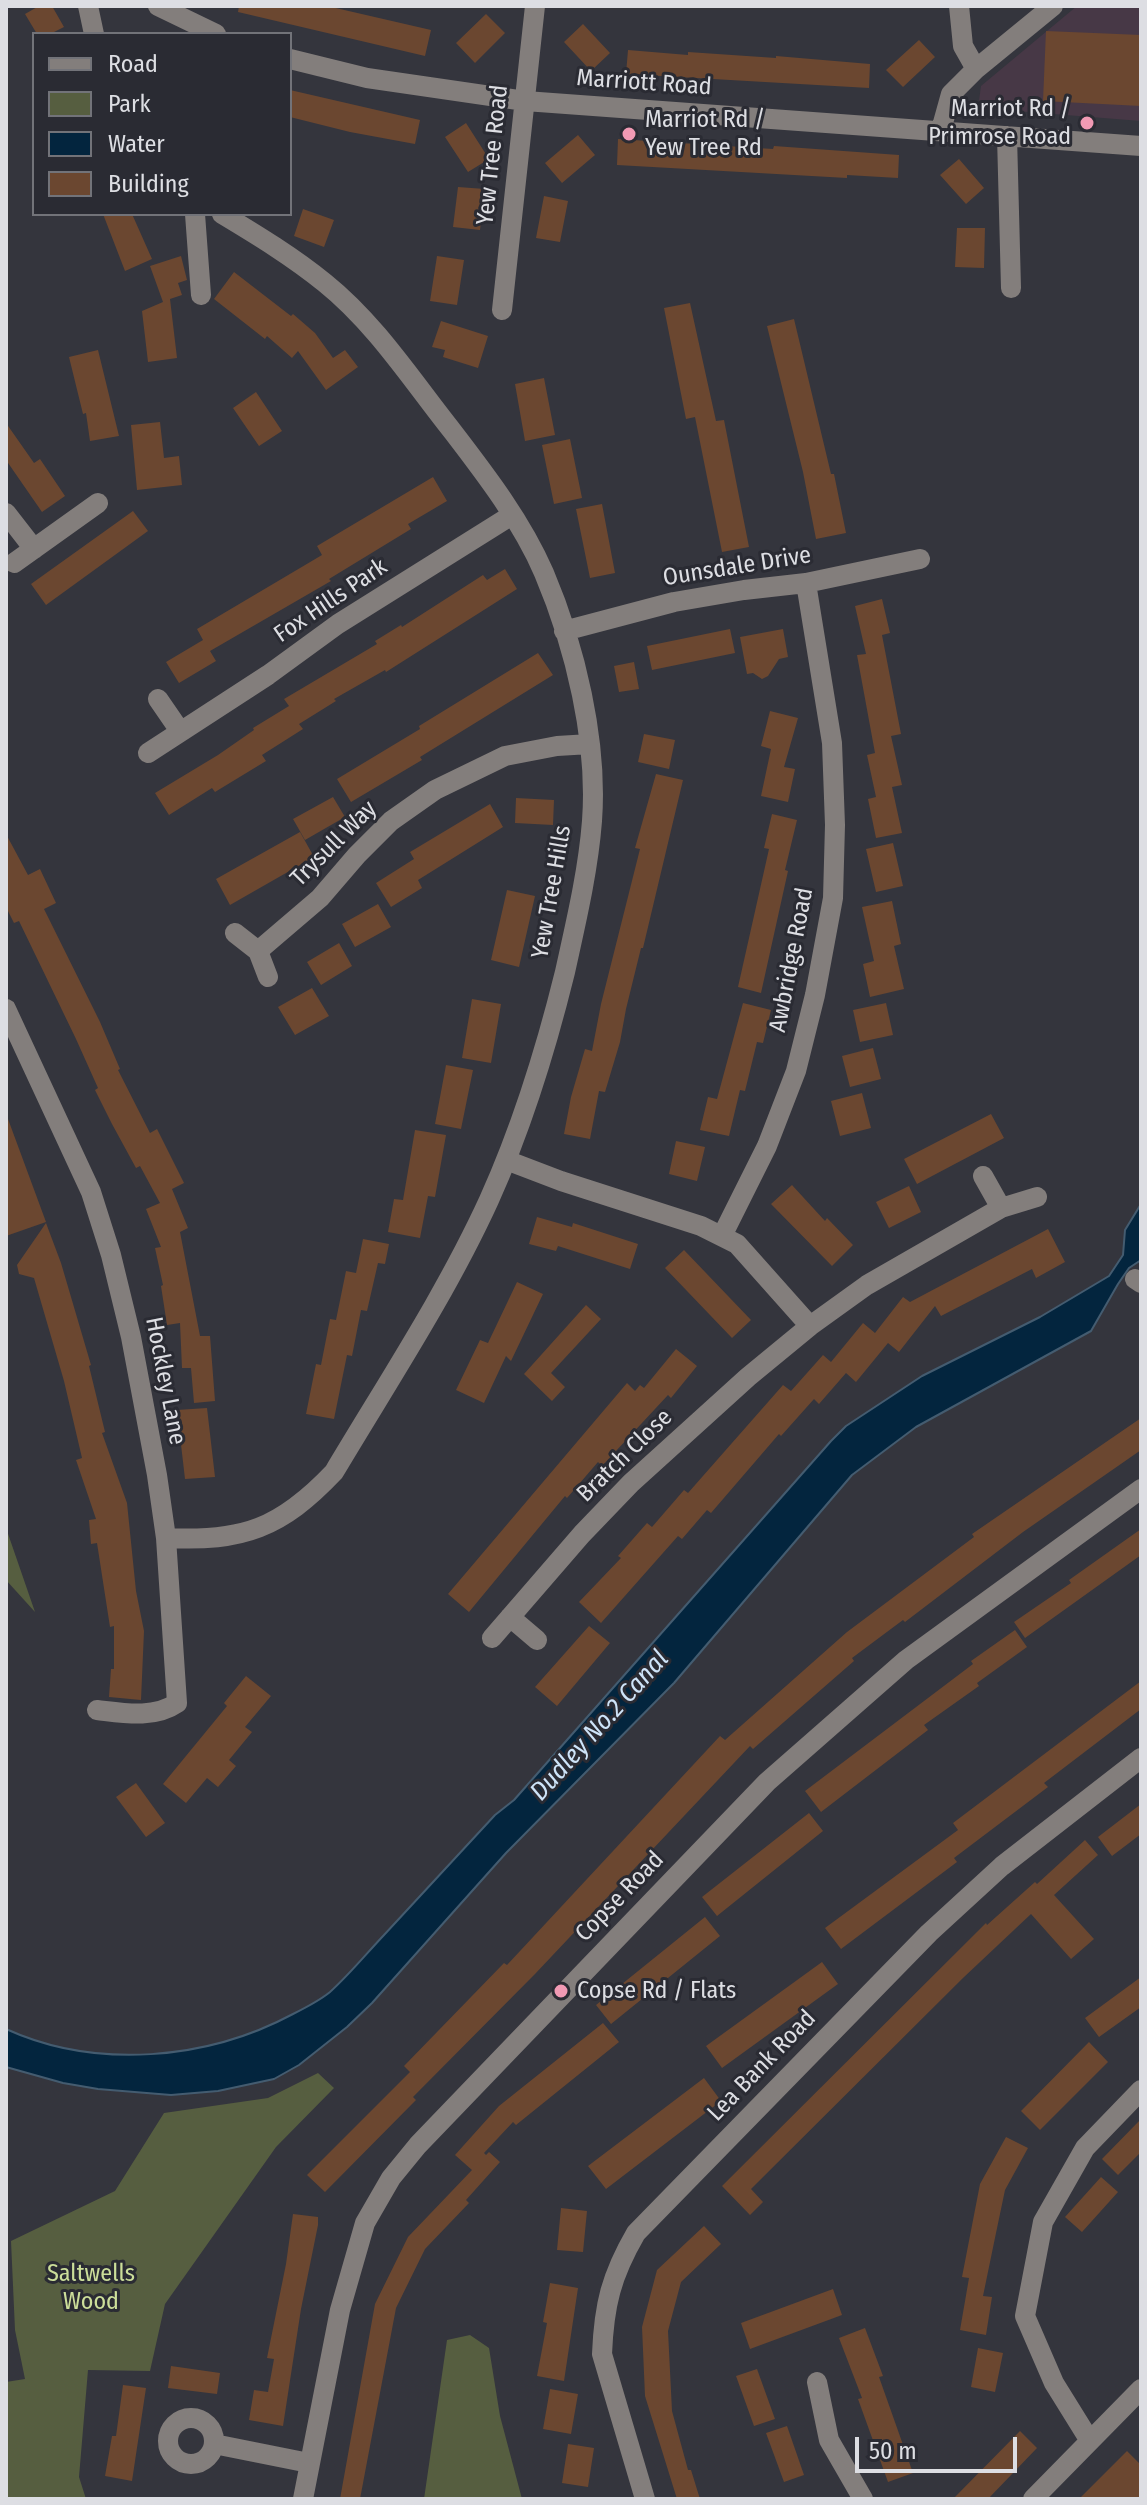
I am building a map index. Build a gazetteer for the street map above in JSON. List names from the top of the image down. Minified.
{"streets":{"street":["Marriott Road","Yew Tree Road","Ounsdale Drive","Fox Hills Park","Trysull Way","Yew Tree Hills","Awbridge Road","Hockley Lane","Bratch Close","Copse Road","Lea Bank Road"]},"crossings":[["Marriott Road","Yew Tree Road"],["Ounsdale Drive","Yew Tree Hills"],["Ounsdale Drive","Awbridge Road"],["Fox Hills Park","Yew Tree Hills"],["Trysull Way","Yew Tree Hills"],["Yew Tree Hills","Hockley Lane"]],"water":["Dudley No.2 Canal"],"parks":["Saltwells Wood"],"places":["Marriot Rd / Primrose Road","Marriot Rd / Yew Tree Rd","Copse Rd / Flats"],"legend":["Road","Park","Water","Building"],"scale_bar":"50 m"}
